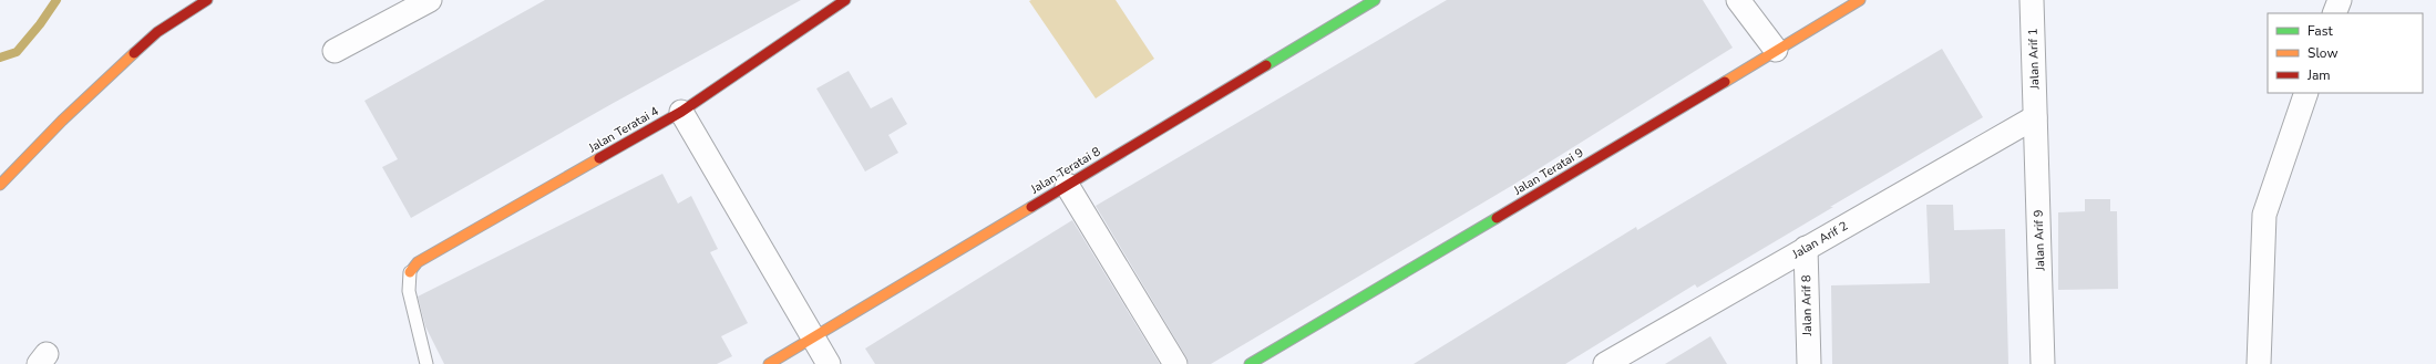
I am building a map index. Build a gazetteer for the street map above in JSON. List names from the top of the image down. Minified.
{"streets":{"street":["Jalan Arif 1","Jalan Teratai 4","Jalan Teratai 8","Jalan Teratai 9","Jalan Arif 2","Jalan Arif 9","Jalan Arif 8"]},"crossings":[["Jalan Arif 1","Jalan Arif 2"],["Jalan Arif 1","Jalan Arif 9"],["Jalan Arif 2","Jalan Arif 9"],["Jalan Arif 2","Jalan Arif 8"]],"legend":["Fast","Slow","Jam"]}
